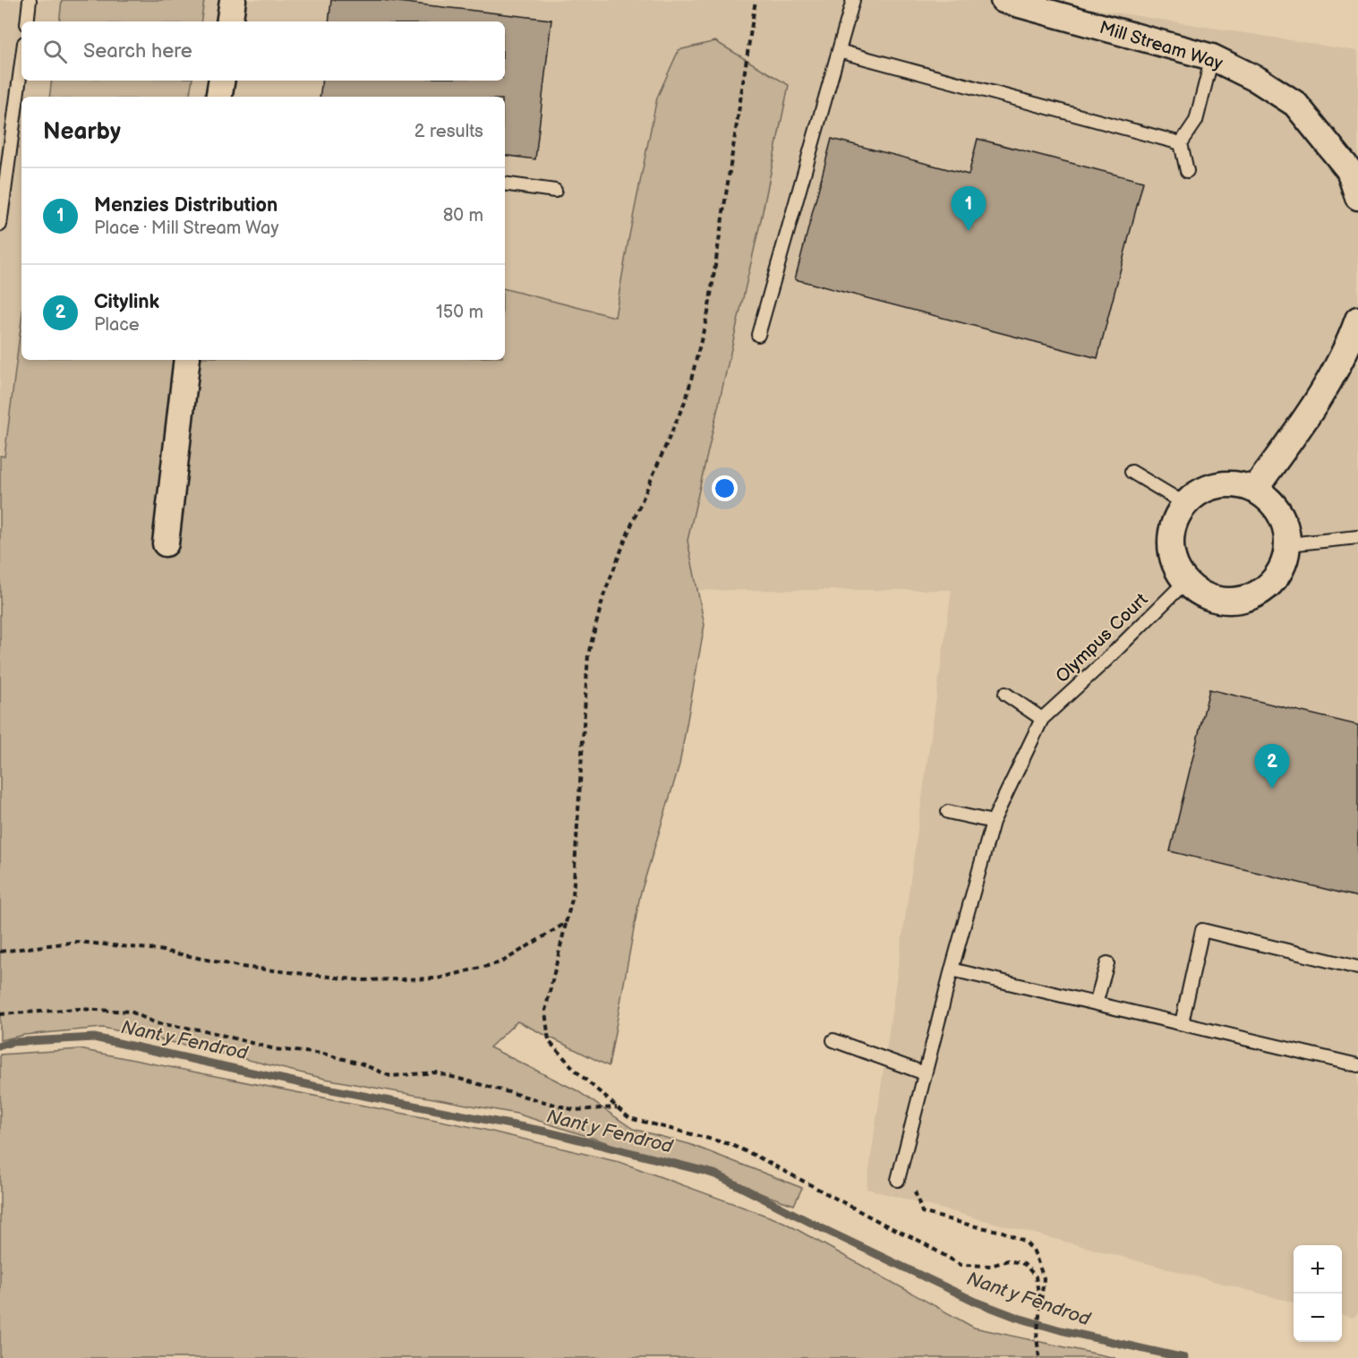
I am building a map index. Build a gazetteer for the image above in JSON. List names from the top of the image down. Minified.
{"streets":{"street":["Mill Stream Way"],"lane":["Olympus Court"]},"water":["Nant y Fendrod"],"page":{"search":"Search here","heading":["Nearby","2 results"],"list":[{"mark":"1","name":"Menzies Distribution","note":"Place · Mill Stream Way","value":"80 m"},{"mark":"2","name":"Citylink","note":"Place","value":"150 m"}],"pins":["1","2"],"map_buttons":["+","−"]}}
